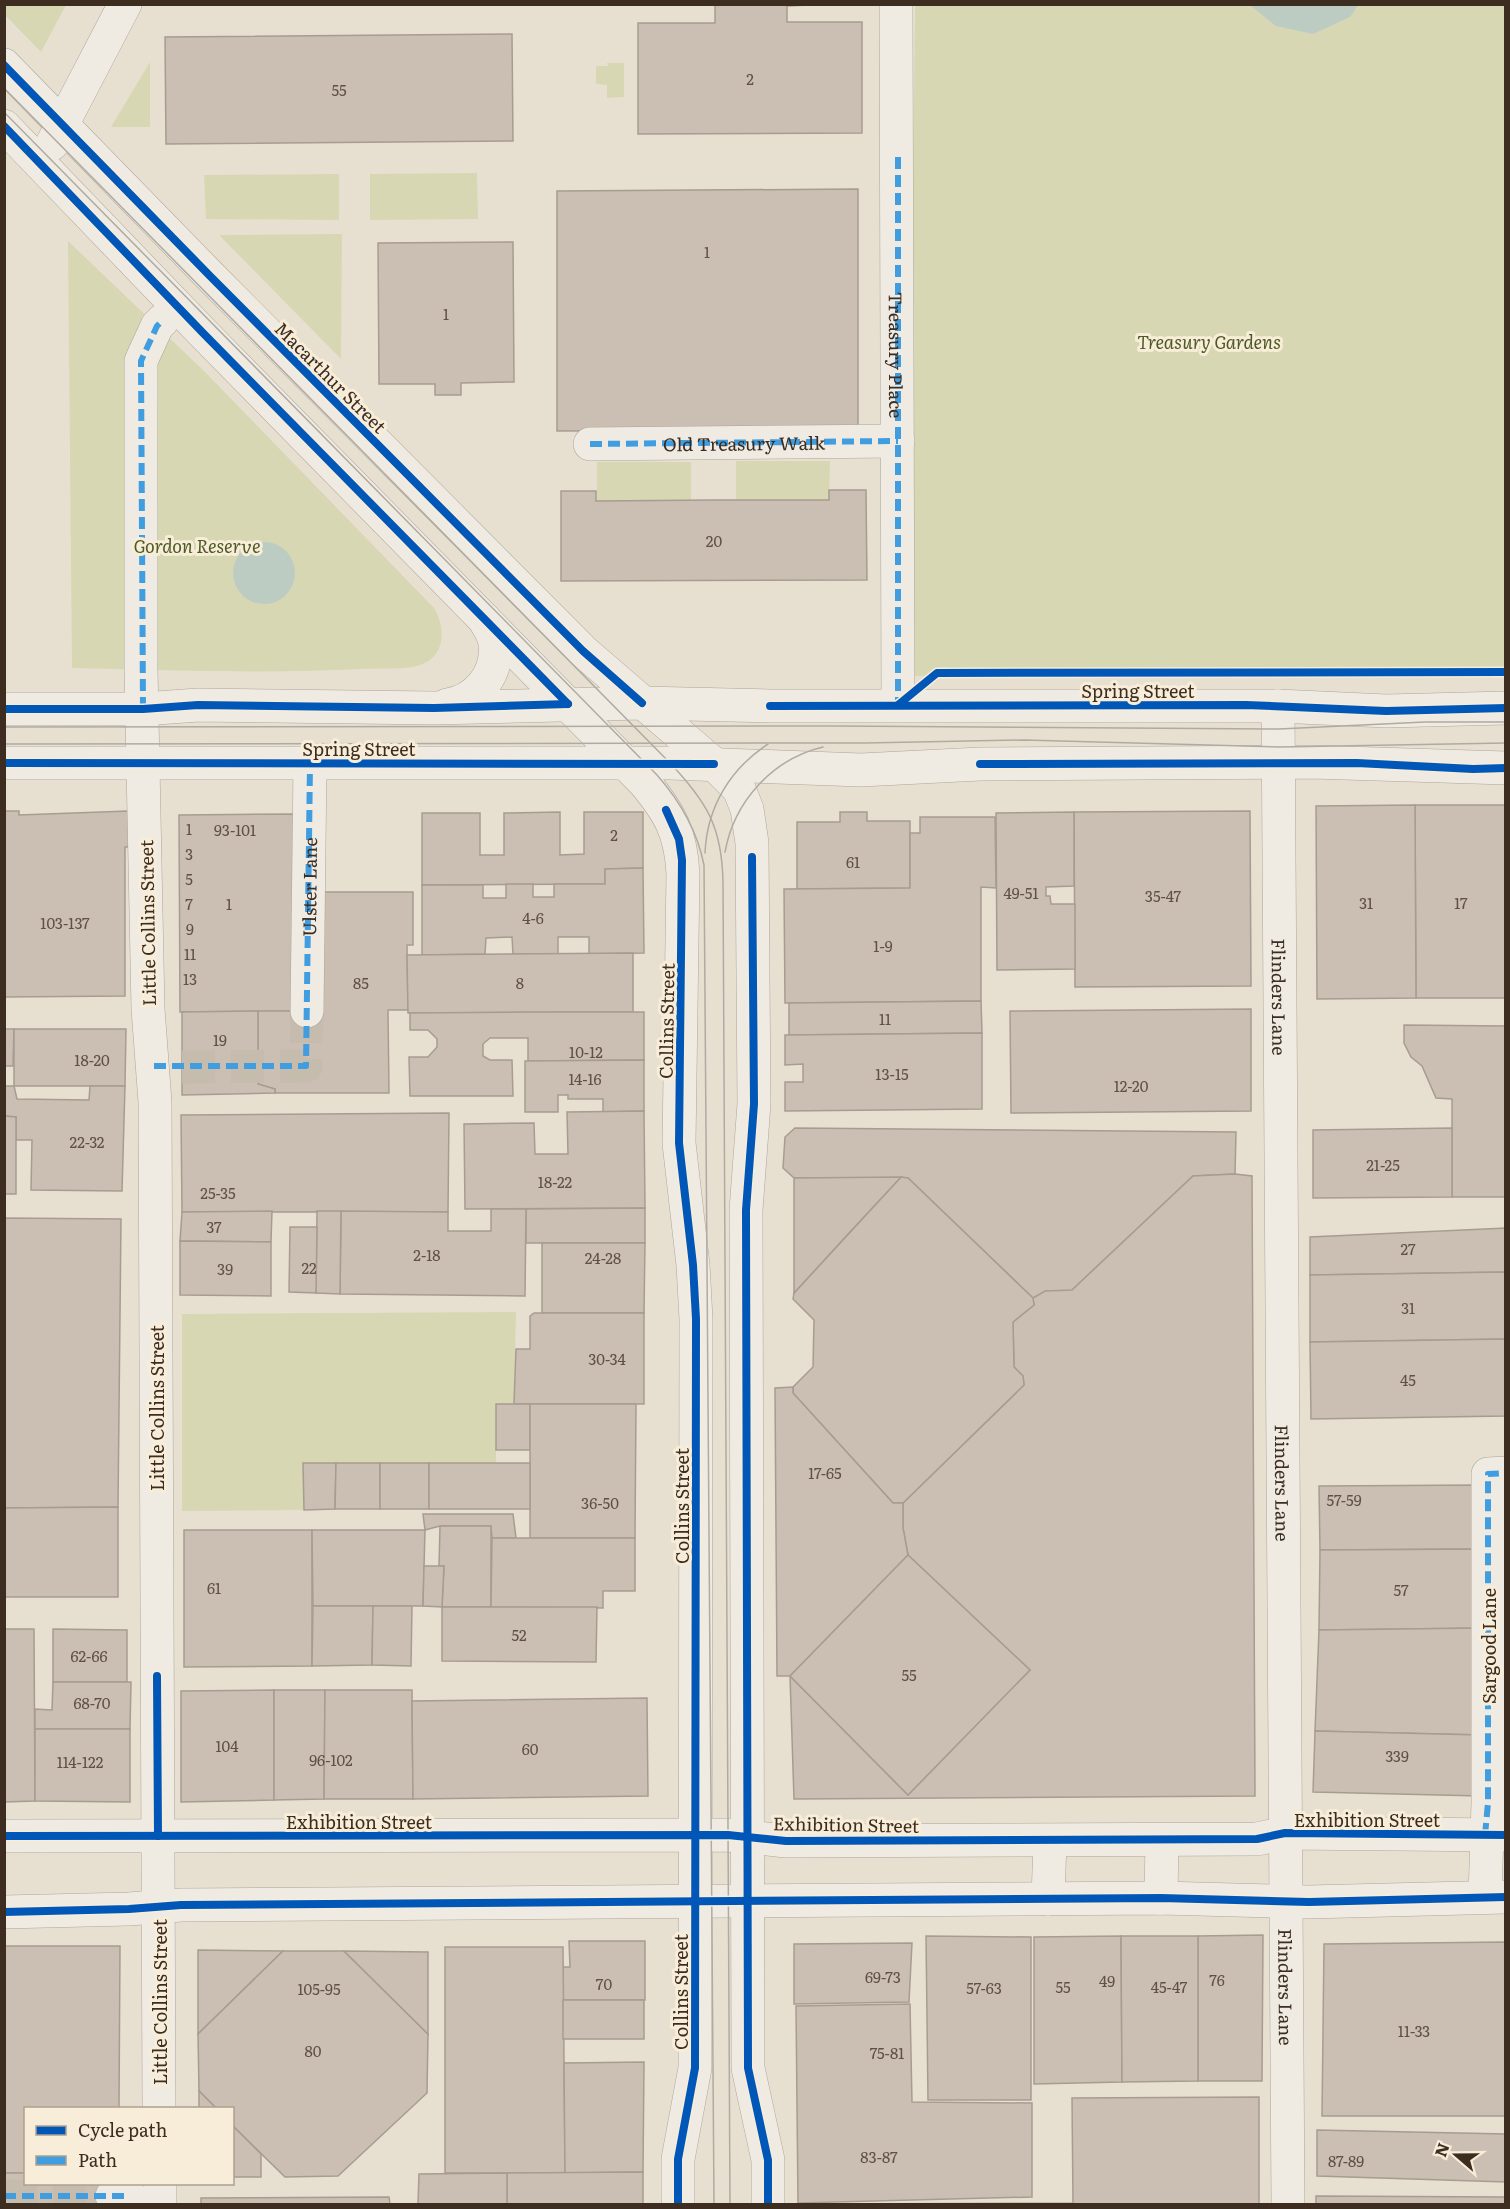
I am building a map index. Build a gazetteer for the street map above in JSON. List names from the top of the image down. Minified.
{"streets":{"street":["Treasury Place","Macarthur Street","Old Treasury Walk","Spring Street","Ulster Lane","Little Collins Street","Flinders Lane","Collins Street","Sargood Lane","Exhibition Street"]},"crossings":[["Treasury Place","Old Treasury Walk"],["Treasury Place","Spring Street"],["Macarthur Street","Spring Street"],["Spring Street","Ulster Lane"],["Spring Street","Little Collins Street"],["Spring Street","Flinders Lane"],["Spring Street","Collins Street"],["Little Collins Street","Exhibition Street"],["Flinders Lane","Exhibition Street"],["Collins Street","Exhibition Street"],["Sargood Lane","Exhibition Street"]],"parks":["Treasury Gardens","Gordon Reserve"],"house_numbers":["2","55","1","1","20","1","93-101","2","3","61","5","49-51","35-47","31","17","7","1","4-6","103-137","9","1-9","11","13","85","8","11","19","10-12","18-20","13-15","14-16","12-20","22-32","21-25","18-22","25-35","37","27","2-18","24-28","22","39","31","30-34","45","17-65","57-59","36-50","61","57","52","62-66","55","68-70","104","60","339","96-102","114-122","69-73","76","49","70","55","45-47","57-63","105-95","11-33","80","75-81","83-87","87-89"],"legend":["Cycle path","Path"],"north":"left"}
